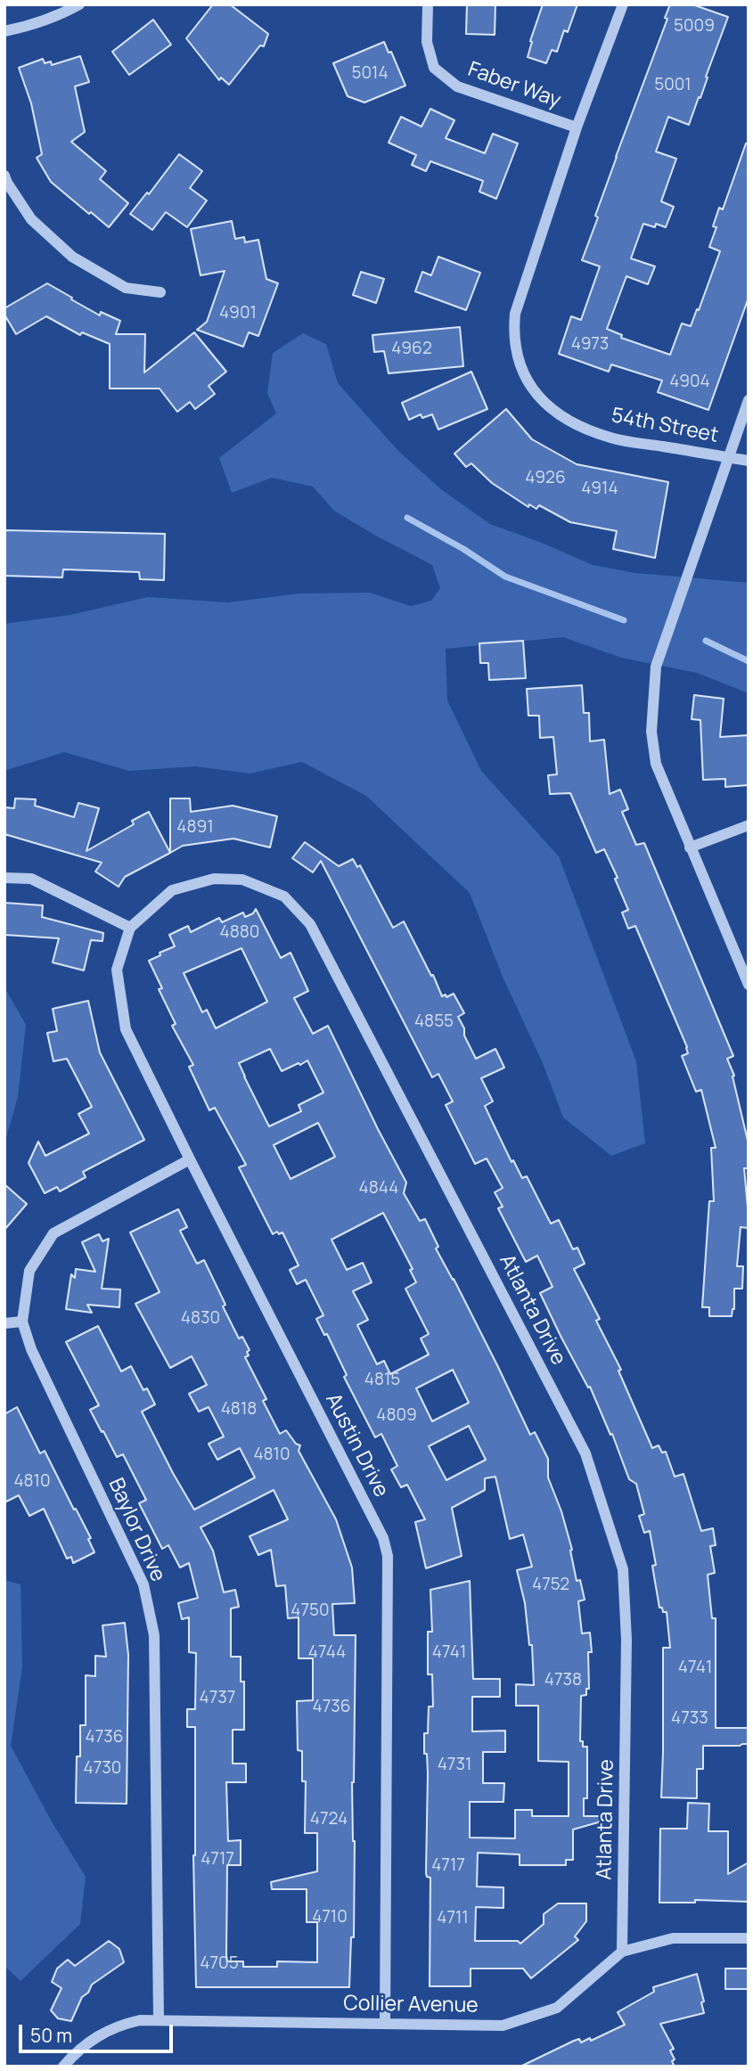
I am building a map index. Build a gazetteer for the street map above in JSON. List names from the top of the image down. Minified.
{"streets":{"street":["Faber Way","54th Street","Atlanta Drive","Austin Drive","Baylor Drive","Collier Avenue"]},"crossings":[["Faber Way","54th Street"],["Atlanta Drive","Austin Drive"],["Atlanta Drive","Collier Avenue"],["Austin Drive","Baylor Drive"],["Austin Drive","Collier Avenue"],["Baylor Drive","Collier Avenue"]],"house_numbers":["5009","5014","5001","4901","4973","4962","4904","4926","4914","4891","4880","4855","4844","4830","4815","4818","4809","4810","4810","4752","4750","4744","4741","4741","4738","4737","4736","4733","4736","4731","4730","4724","4717","4717","4710","4711","4705"],"scale_bar":"50 m"}
